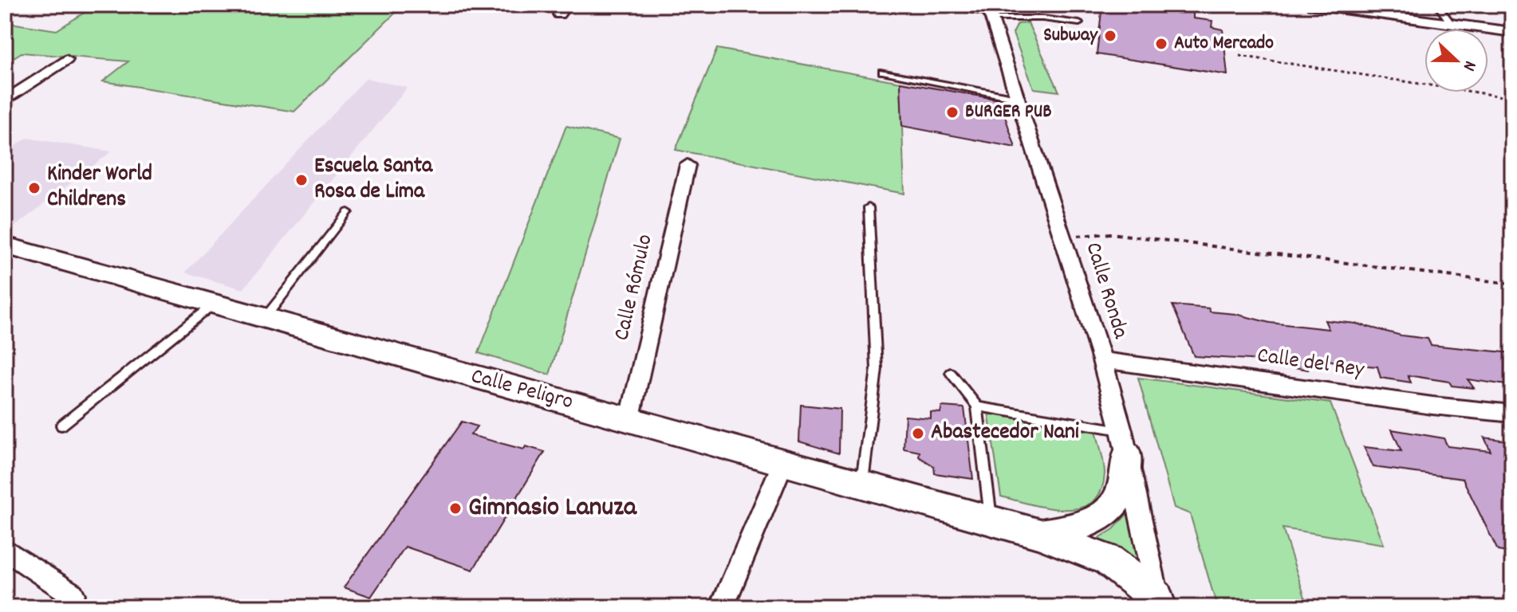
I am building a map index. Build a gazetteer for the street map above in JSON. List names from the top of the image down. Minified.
{"streets":{"main road":["Calle Peligro"],"street":["Calle Rómulo","Calle Ronda","Calle del Rey"]},"crossings":[["Calle Rómulo","Calle Peligro"],["Calle Ronda","Calle del Rey"],["Calle Ronda","Calle Peligro"]],"places":["Subway","Auto Mercado","BURGER PUB","Escuela Santa Rosa de Lima","Kinder World Childrens","Abastecedor Nani","Gimnasio Lanuza"],"north":"right"}
